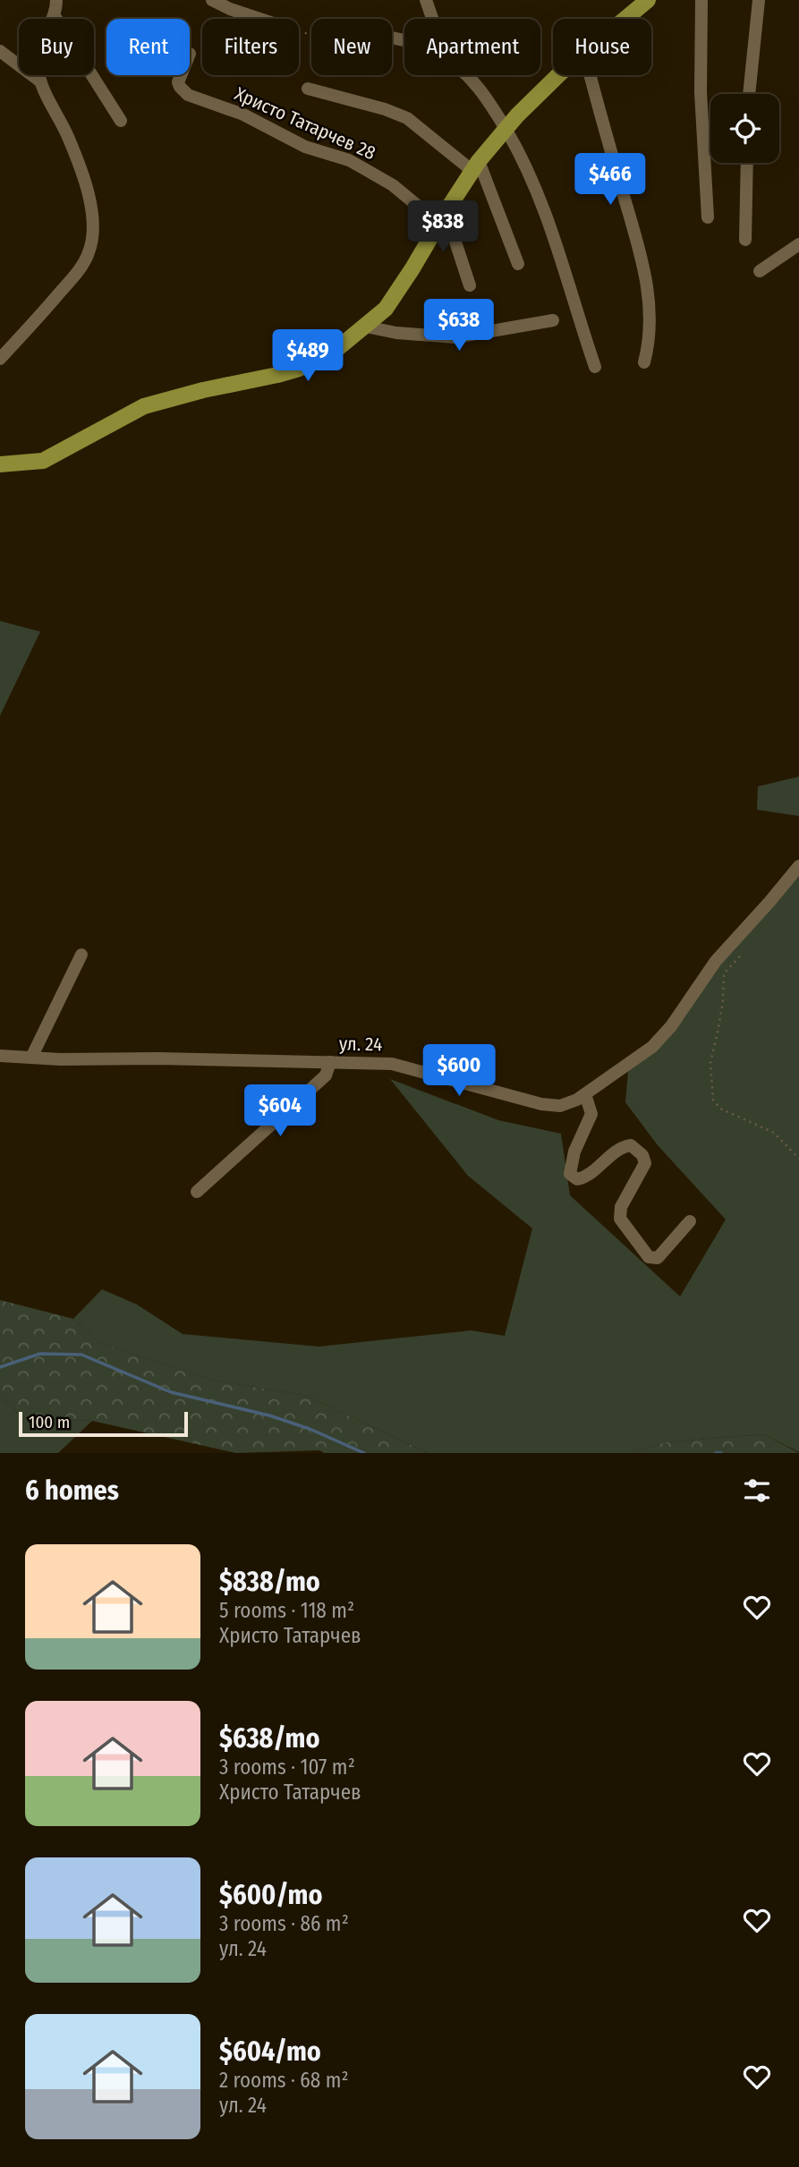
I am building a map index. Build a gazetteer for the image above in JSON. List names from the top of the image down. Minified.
{"streets":{"street":["Христо Татарчев 28","ул. 24"]},"scale_bar":"100 m","page":{"chip":["Buy","Rent","Filters","New","Apartment","House"],"price":["$466","$838","$638","$489","$600","$604"],"scale":"100 m","heading":"6 homes","list":[{"name":"$838/mo","note":"5 rooms · 118 m² · Христо Татарчев"},{"name":"$638/mo","note":"3 rooms · 107 m² · Христо Татарчев"},{"name":"$600/mo","note":"3 rooms · 86 m² · ул. 24"},{"name":"$604/mo","note":"2 rooms · 68 m² · ул. 24"}]}}
